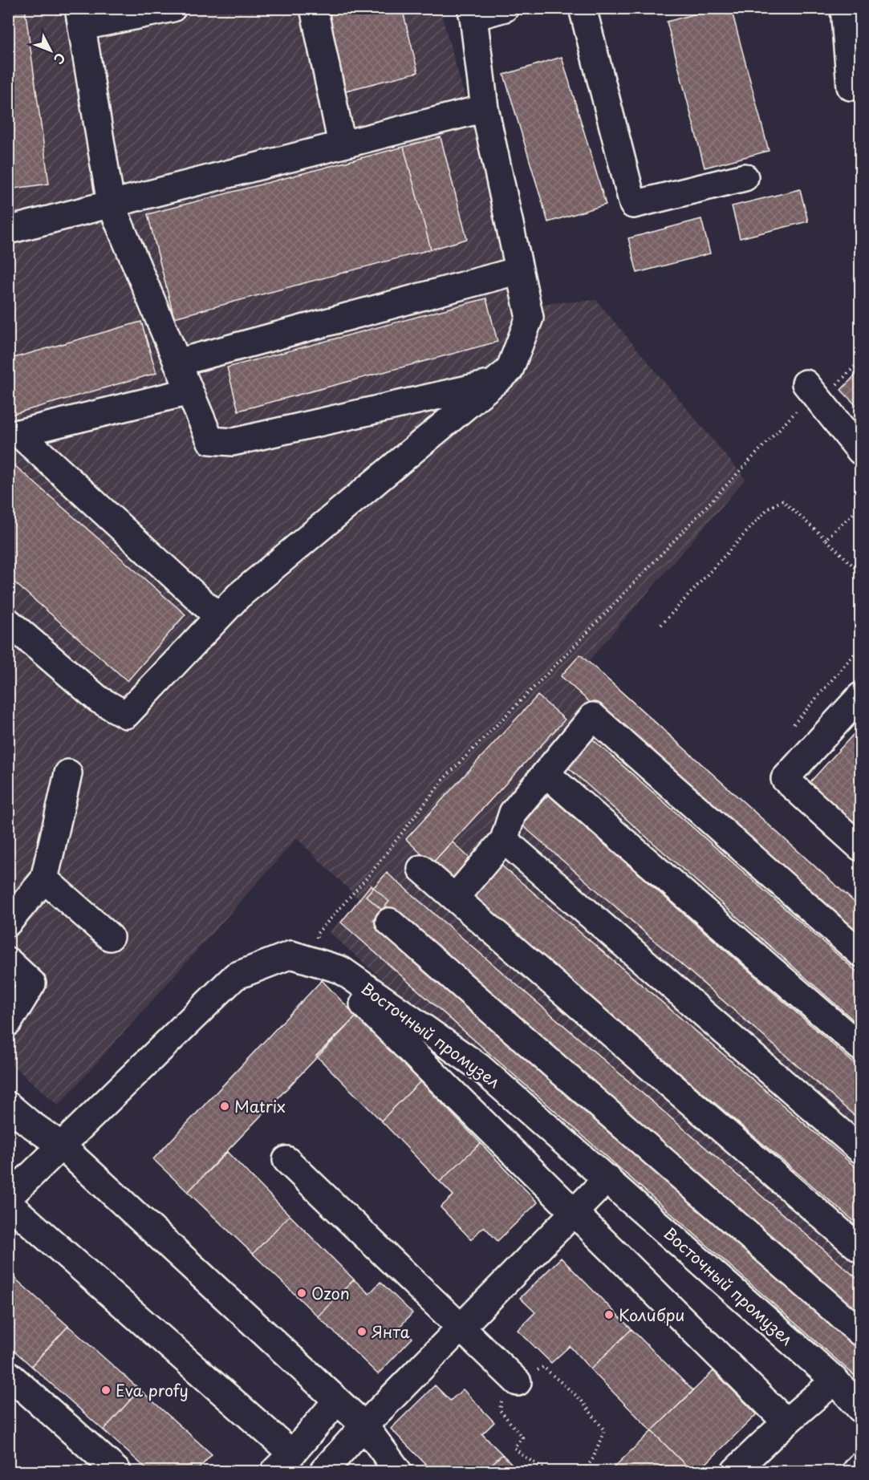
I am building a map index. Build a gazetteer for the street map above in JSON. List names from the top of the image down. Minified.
{"streets":{"street":["Восточный промузел"]},"places":["Matrix","Ozon","Колибри","Янта","Eva profy"],"north":"bottom right"}
